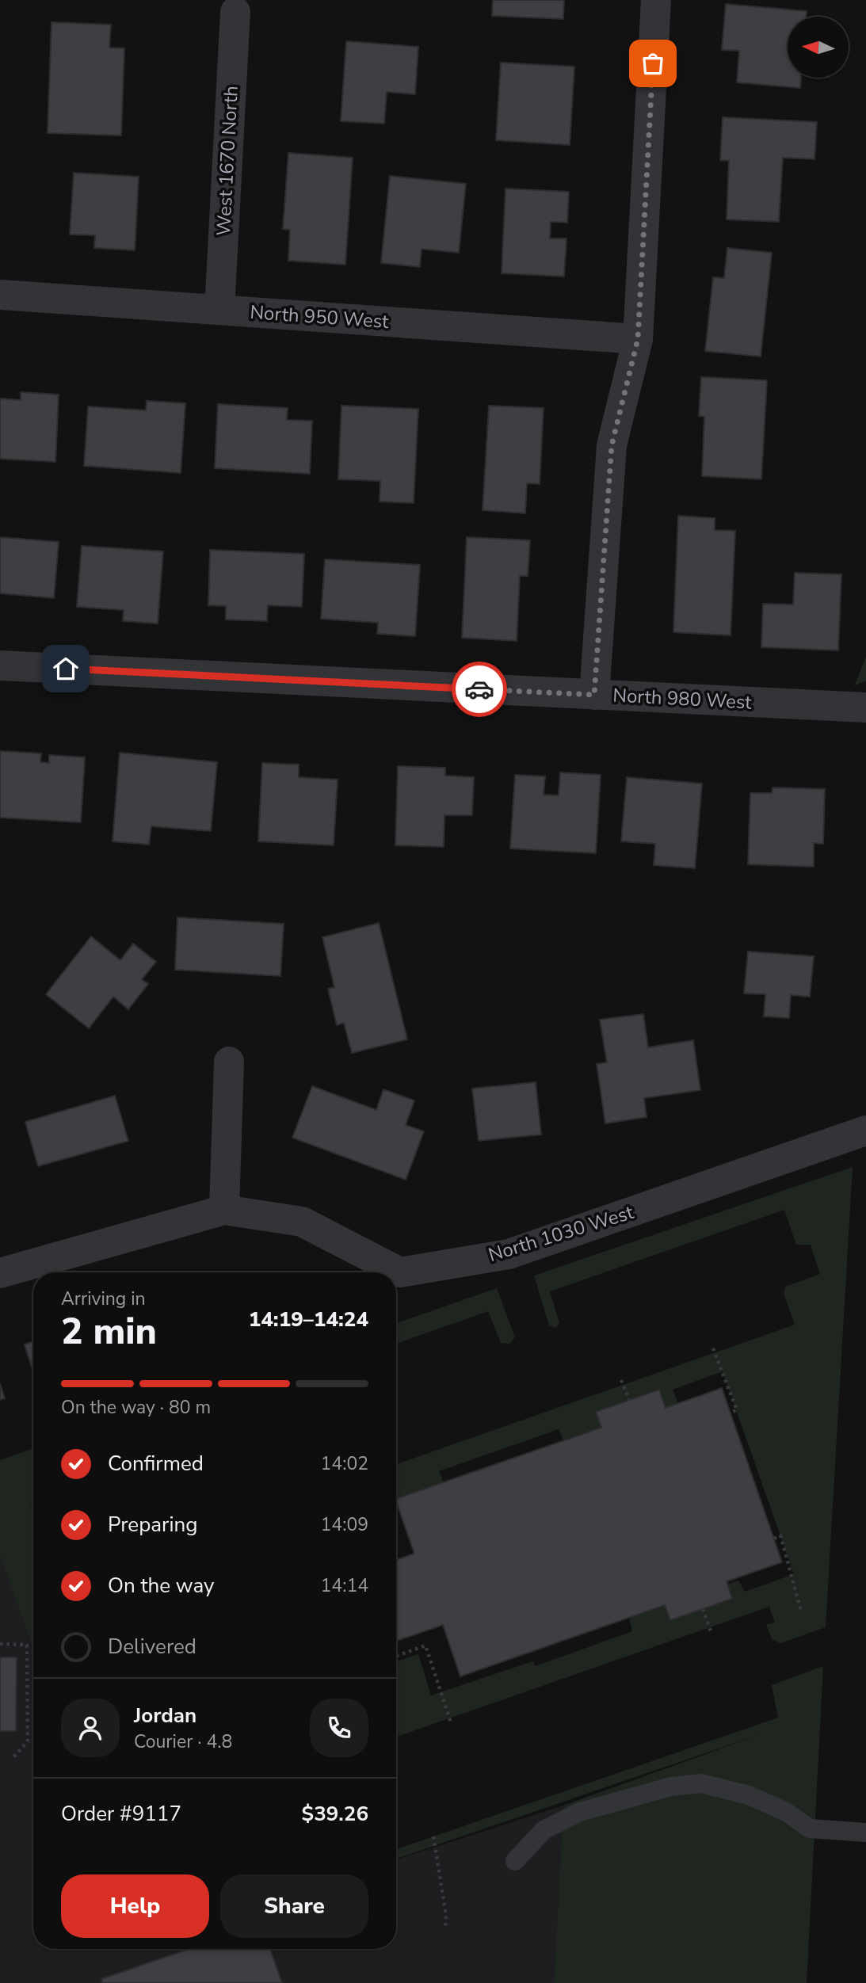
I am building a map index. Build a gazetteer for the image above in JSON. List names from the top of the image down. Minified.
{"streets":{"street":["West 1670 North","North 950 West","North 980 West","North 1030 West"]},"crossings":[["West 1670 North","North 950 West"]],"north":"left","page":{"heading":["2 min","Arriving in","14:19–14:24"],"panel":["Jordan","Courier · 4.8","Order #9117","$39.26"],"bar":"On the way · 80 m","list":[["Confirmed","14:02"],["Preparing","14:09"],["On the way","14:14"],"Delivered"],"buttons":["Help","Share"]}}
